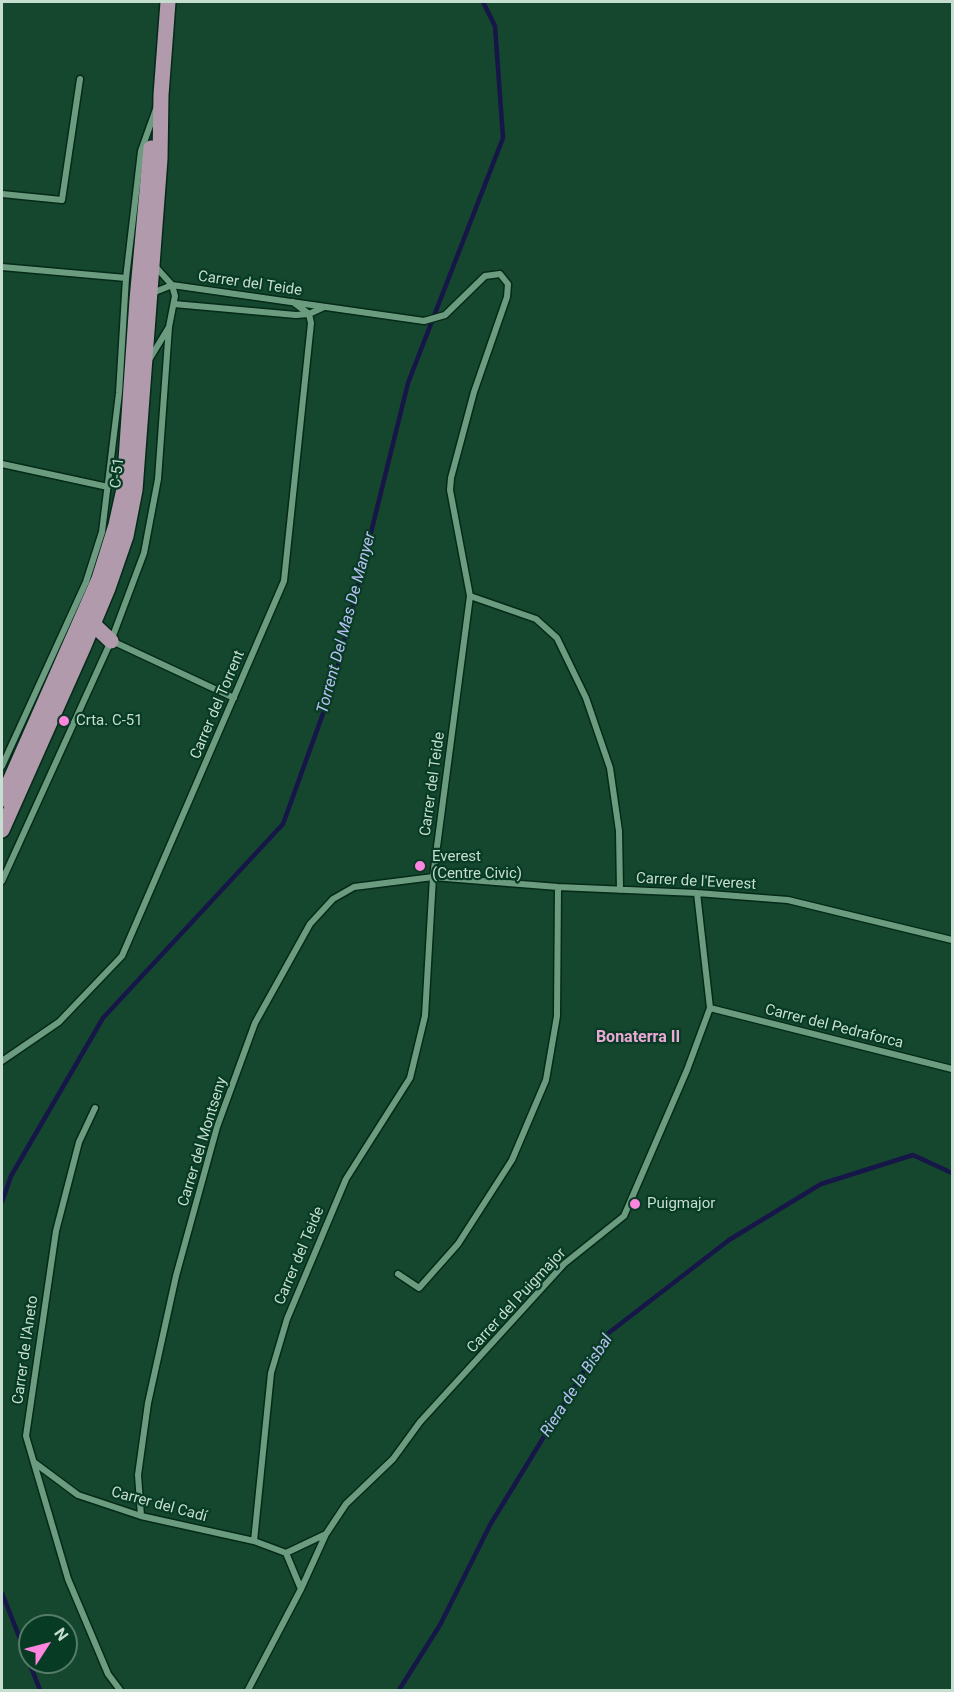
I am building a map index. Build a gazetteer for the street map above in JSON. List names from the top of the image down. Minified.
{"streets":{"main road":["C-51"],"street":["Carrer del Teide","Carrer del Torrent","Carrer de l'Everest","Carrer del Pedraforca","Carrer del Montseny","Carrer del Puigmajor","Carrer de l'Aneto","Carrer del Cadí"]},"crossings":[["Carrer del Teide","Carrer del Torrent"],["Carrer del Teide","Carrer de l'Everest"],["Carrer del Teide","Carrer del Montseny"],["Carrer del Teide","Carrer del Cadí"],["Carrer de l'Everest","Carrer del Montseny"],["Carrer de l'Everest","Carrer del Puigmajor"],["Carrer del Pedraforca","Carrer del Puigmajor"],["Carrer del Montseny","Carrer del Cadí"],["Carrer de l'Aneto","Carrer del Cadí"]],"districts":["Bonaterra II"],"water":["Torrent Del Mas De Manyer","Riera de la Bisbal"],"places":["Crta. C-51","Everest (Centre Civic)","Puigmajor"],"north":"top right"}
